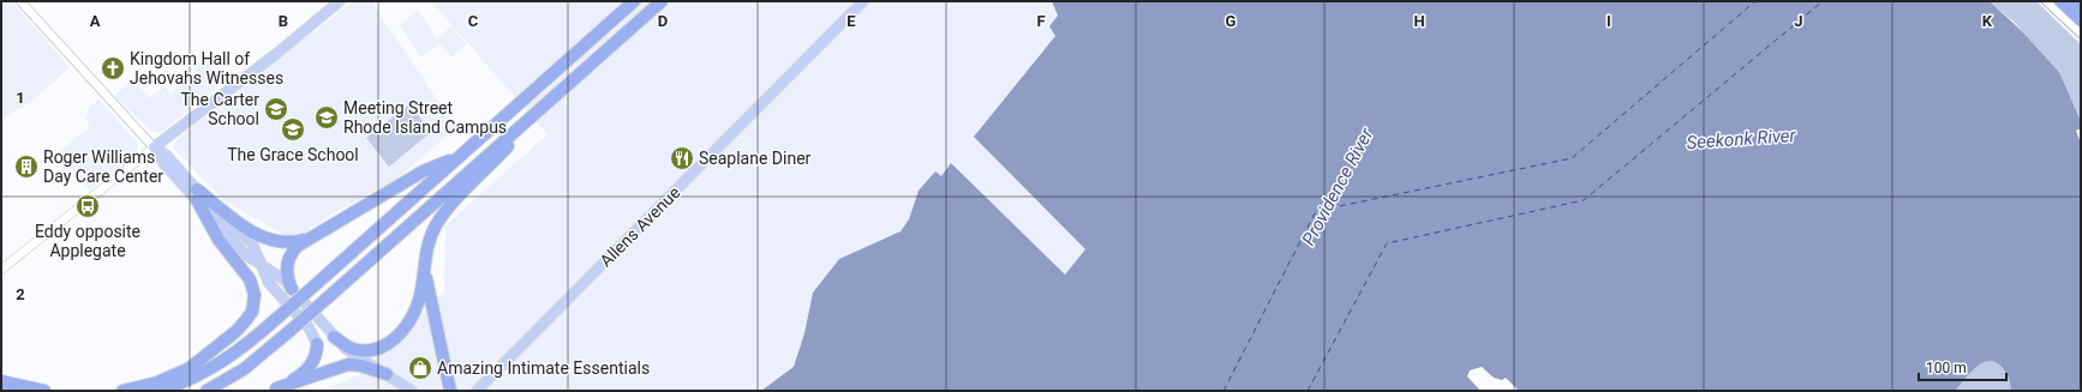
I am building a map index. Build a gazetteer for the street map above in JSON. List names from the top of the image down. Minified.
{"streets":{"main road":["Allens Avenue"]},"water":["Seekonk River","Providence River"],"places":{"church":["Kingdom Hall of Jehovahs Witnesses"],"school or university":["The Carter School","Meeting Street Rhode Island Campus","The Grace School"],"restaurant":["Seaplane Diner"],"building":["Roger Williams Day Care Center"],"bus stop":["Eddy opposite Applegate"],"shop":["Amazing Intimate Essentials"]},"scale_bar":"100 m","grid":{"columns":["A","B","C","D","E","F","G","H","I","J","K"],"rows":["1","2"]}}
